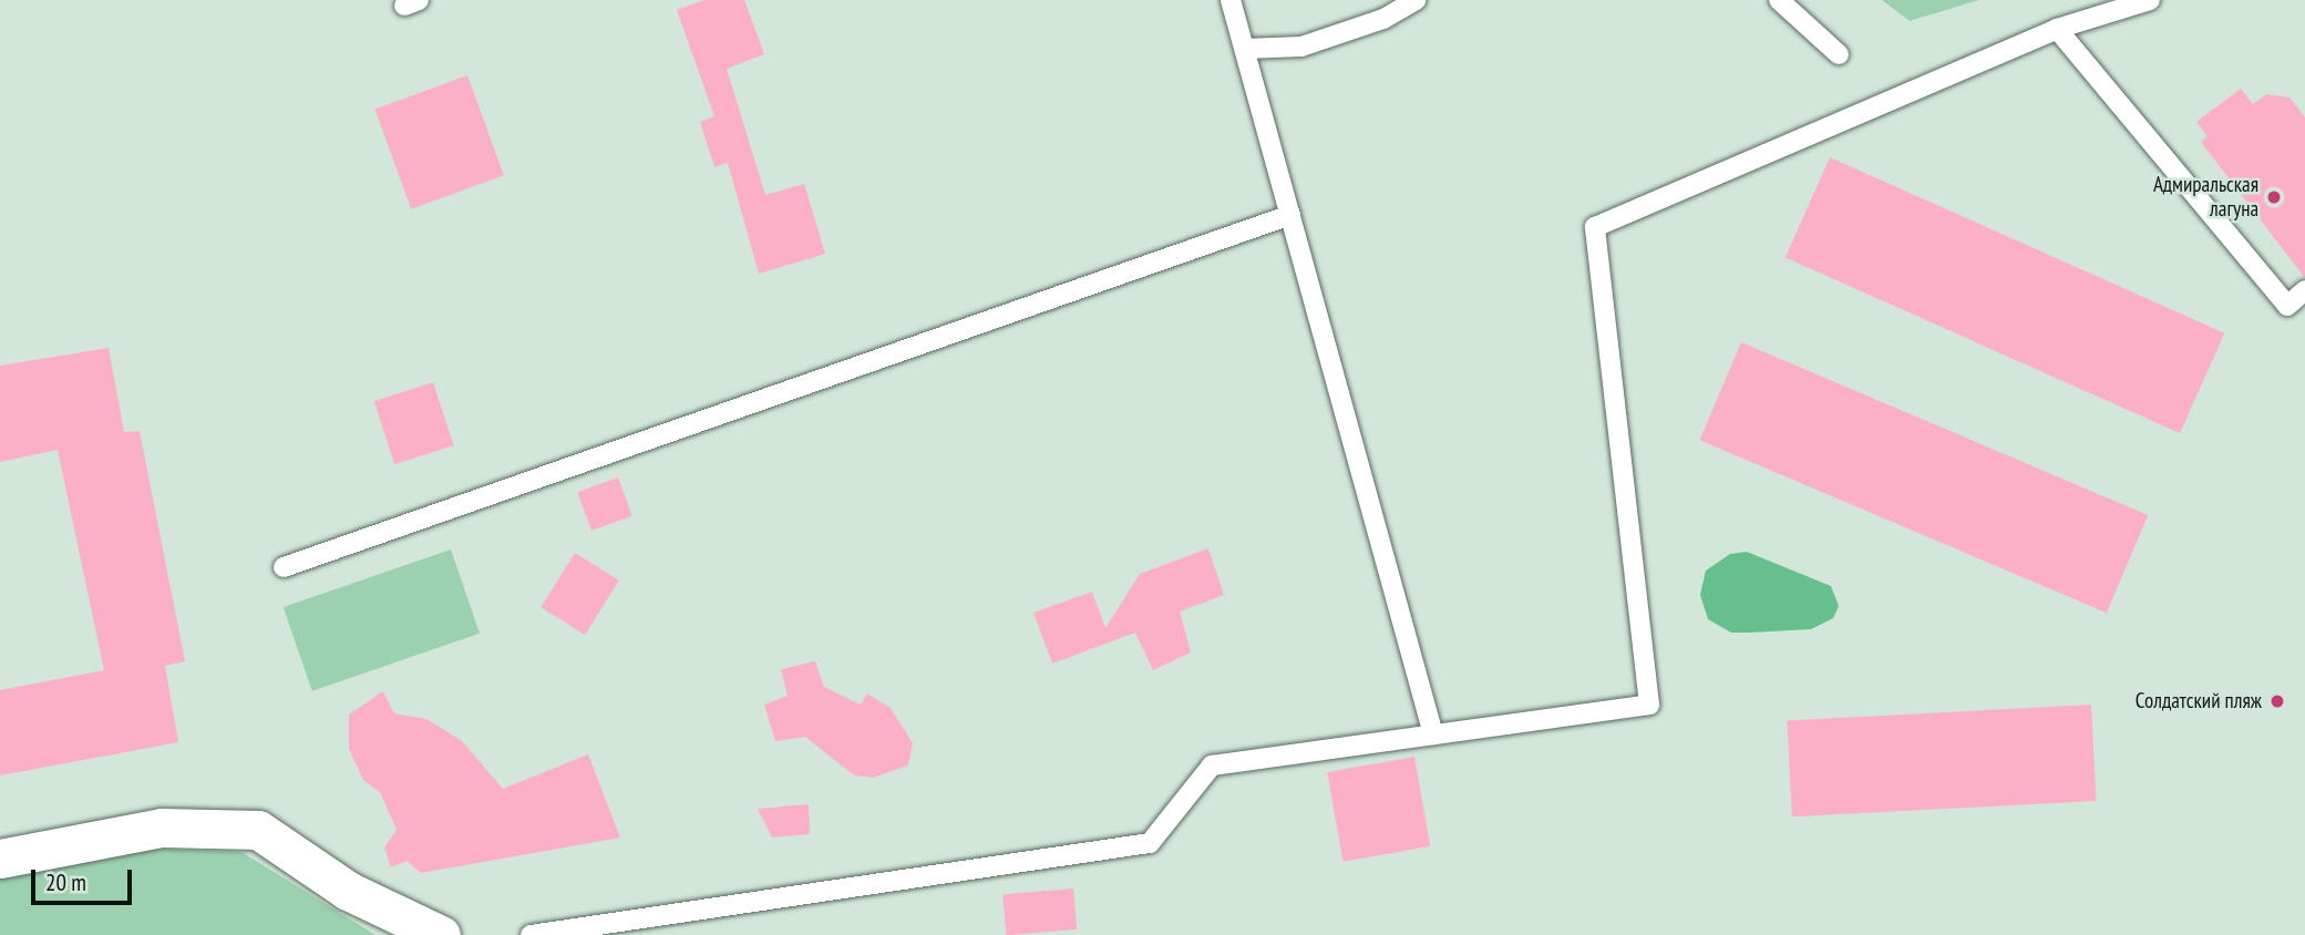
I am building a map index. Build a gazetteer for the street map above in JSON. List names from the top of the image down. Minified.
{"places":["Адмиральская лагуна","Солдатский пляж"],"scale_bar":"20 m"}
